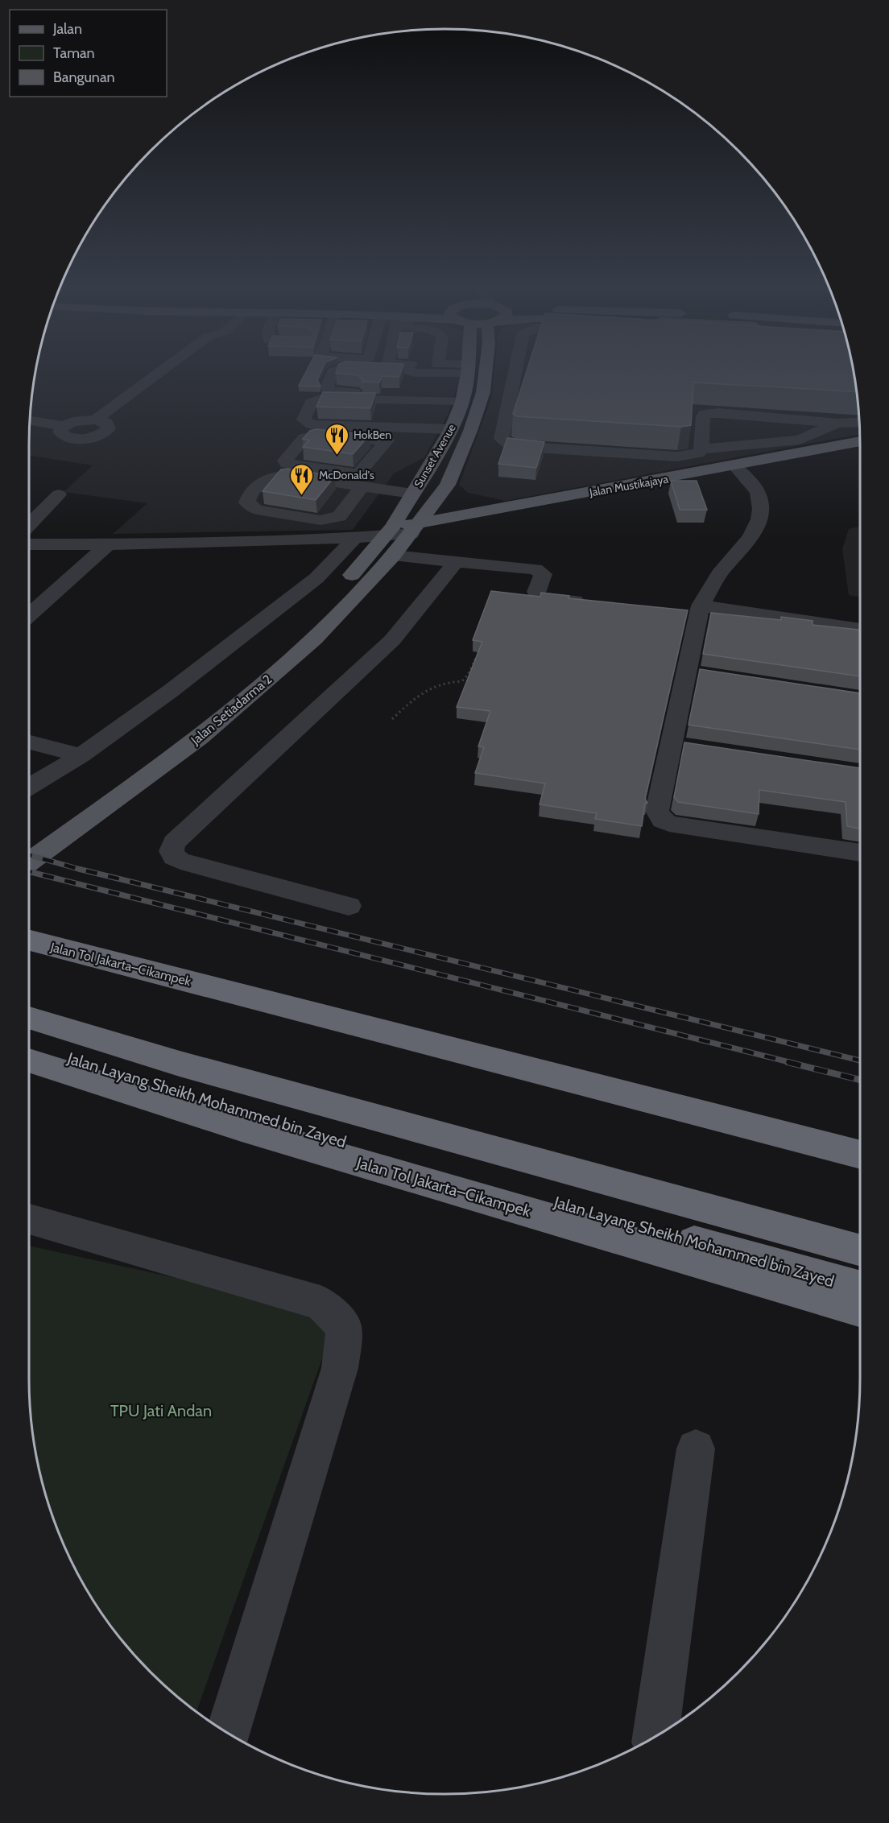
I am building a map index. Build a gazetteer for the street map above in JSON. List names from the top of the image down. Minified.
{"streets":{"highway":["Jalan Tol Jakarta–Cikampek","Jalan Layang Sheikh Mohammed bin Zayed"],"main road":["Sunset Avenue","Jalan Mustikajaya","Jalan Setiadarma 2"]},"crossings":[["Sunset Avenue","Jalan Mustikajaya"],["Sunset Avenue","Jalan Setiadarma 2"],["Jalan Mustikajaya","Jalan Setiadarma 2"]],"parks":["TPU Jati Andan"],"places":{"restaurant":["HokBen","McDonald's"]},"legend":["Jalan","Taman","Bangunan"]}
